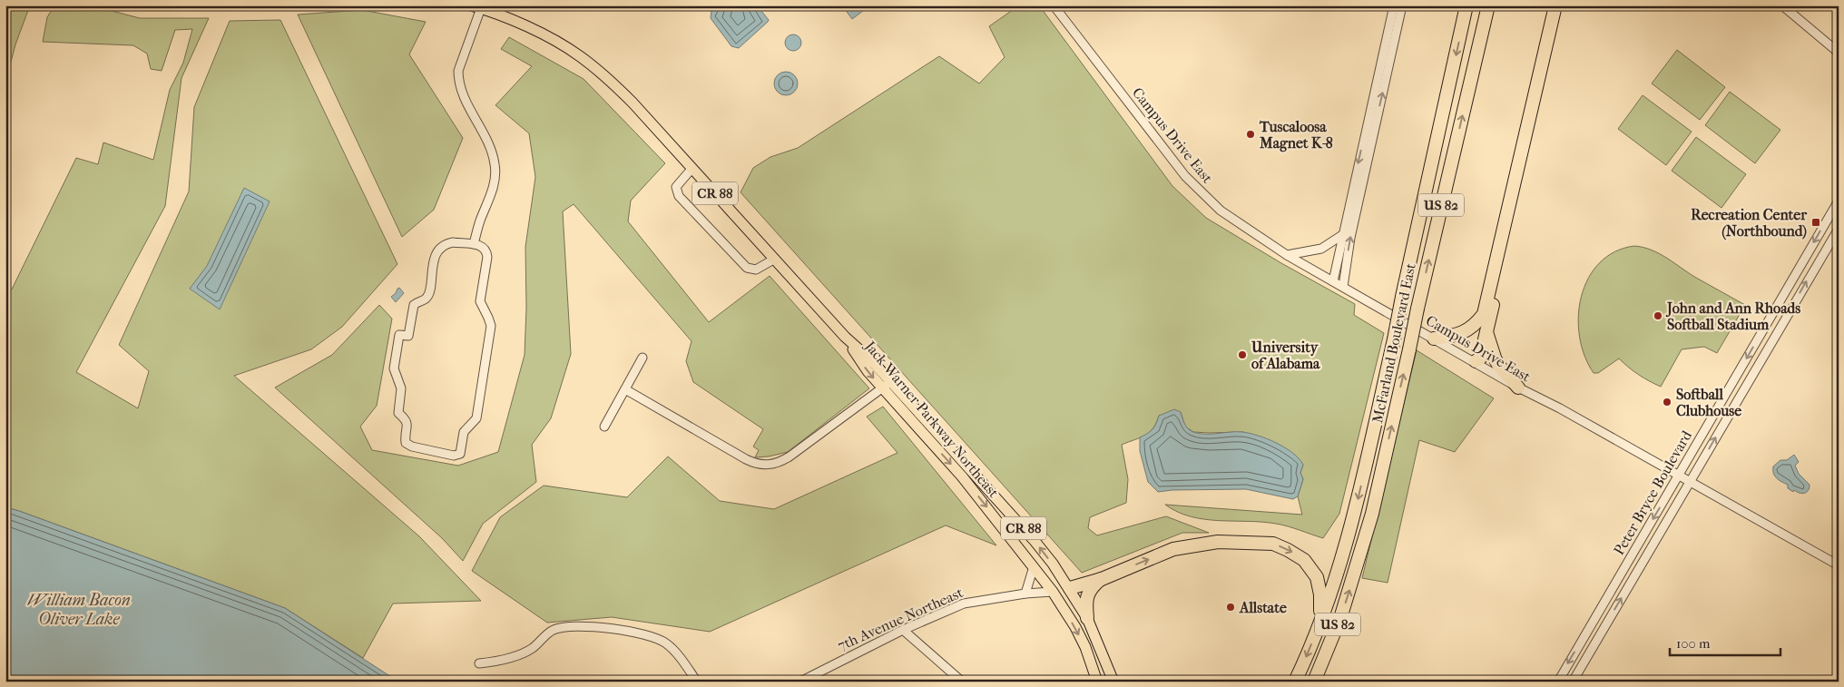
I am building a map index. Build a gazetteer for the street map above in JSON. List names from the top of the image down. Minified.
{"streets":{"highway":["US 82","McFarland Boulevard East"],"main road":["CR 88","Jack Warner Parkway Northeast","7th Avenue Northeast"],"street":["Campus Drive East","Peter Bryce Boulevard"]},"crossings":[["Campus Drive East","Peter Bryce Boulevard"],["CR 88","Jack Warner Parkway Northeast"],["CR 88","7th Avenue Northeast"],["Jack Warner Parkway Northeast","7th Avenue Northeast"]],"water":["William Bacon Oliver Lake"],"places":{"other":["Tuscaloosa Magnet K-8","John and Ann Rhoads Softball Stadium","University of Alabama","Softball Clubhouse","Allstate"],"transit":["Recreation Center (Northbound)"]},"scale_bar":"100 m"}
